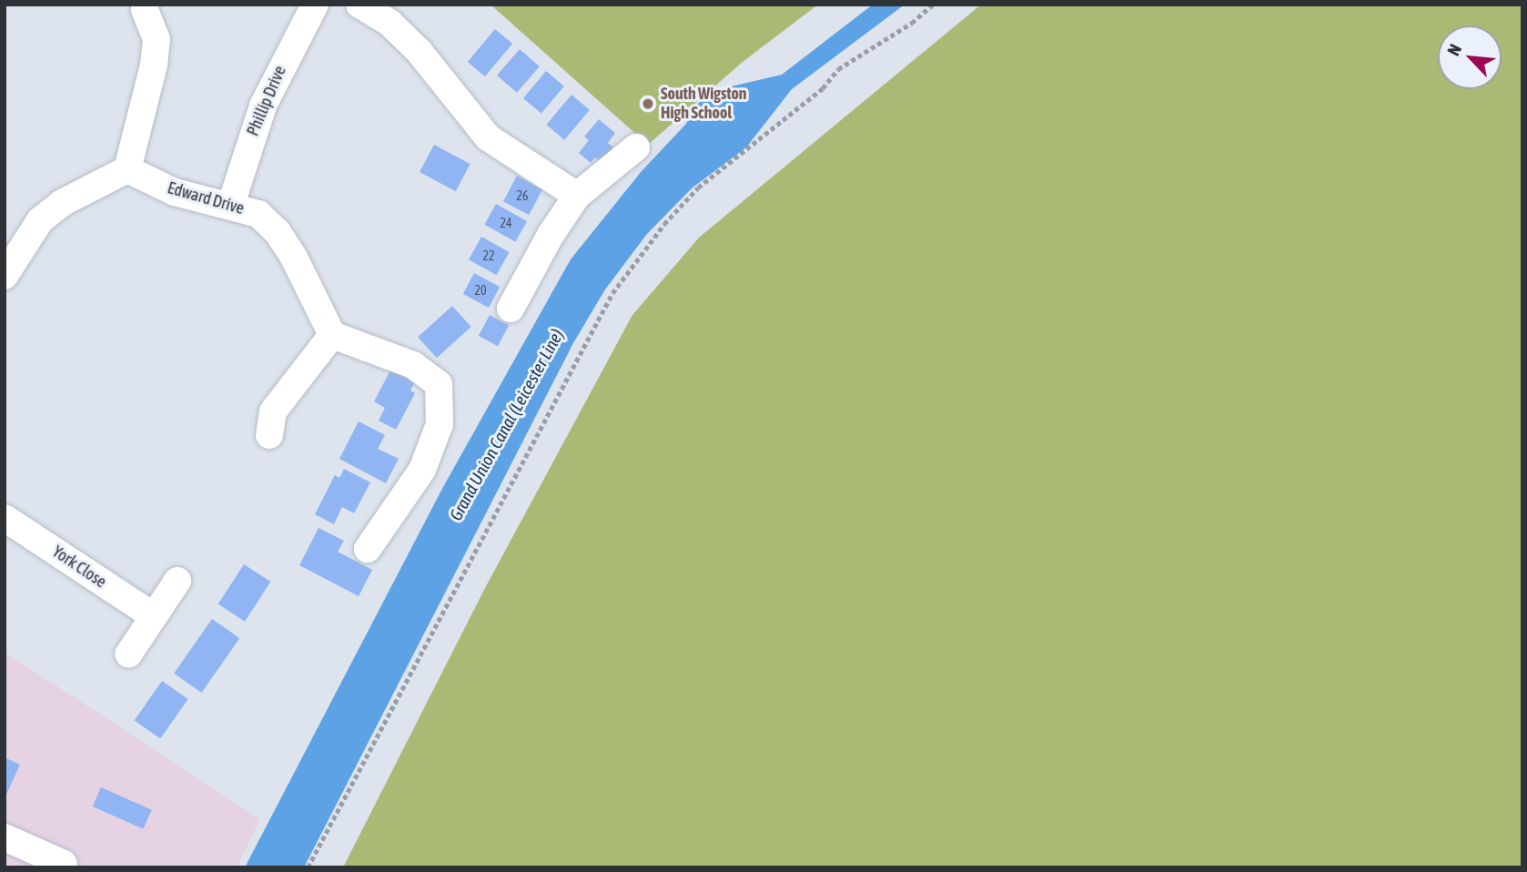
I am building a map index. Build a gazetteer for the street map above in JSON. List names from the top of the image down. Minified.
{"streets":{"street":["Phillip Drive","Edward Drive","York Close"]},"crossings":[["Phillip Drive","Edward Drive"]],"water":["Grand Union Canal (Leicester Line)"],"places":["South Wigston High School"],"house_numbers":["26","24","22","20"],"north":"top left"}
